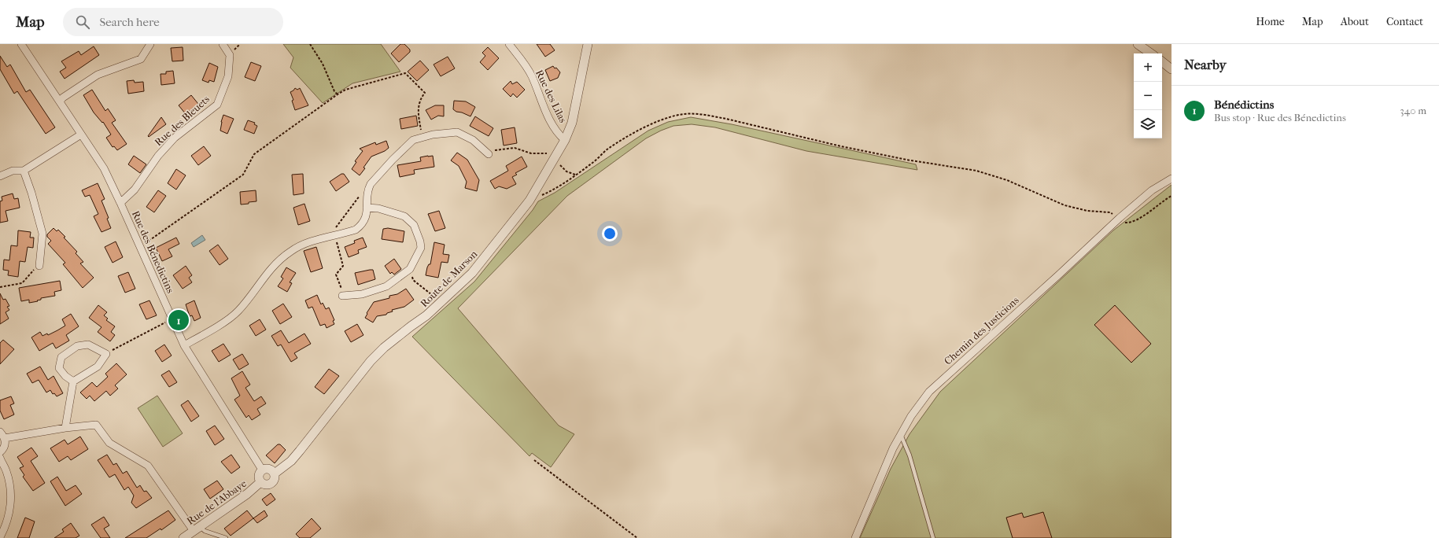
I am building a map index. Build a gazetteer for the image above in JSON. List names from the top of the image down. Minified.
{"streets":{"street":["Rue des Lilas","Rue des Bleuets","Rue des Bénedictins","Route de Marson","Chemin des Justicions","Rue de l'Abbaye"]},"crossings":[["Rue des Lilas","Route de Marson"],["Rue des Bleuets","Rue des Bénedictins"],["Rue des Bénedictins","Route de Marson"],["Rue des Bénedictins","Rue de l'Abbaye"],["Route de Marson","Rue de l'Abbaye"]],"page":{"header":"Map","search":"Search here","nav":["Home","Map","About","Contact"],"heading":"Nearby","map_buttons":["+","−"],"list":[{"mark":"1","name":"Bénédictins","note":"Bus stop · Rue des Bénedictins","value":"340 m"}],"pins":"1"}}
